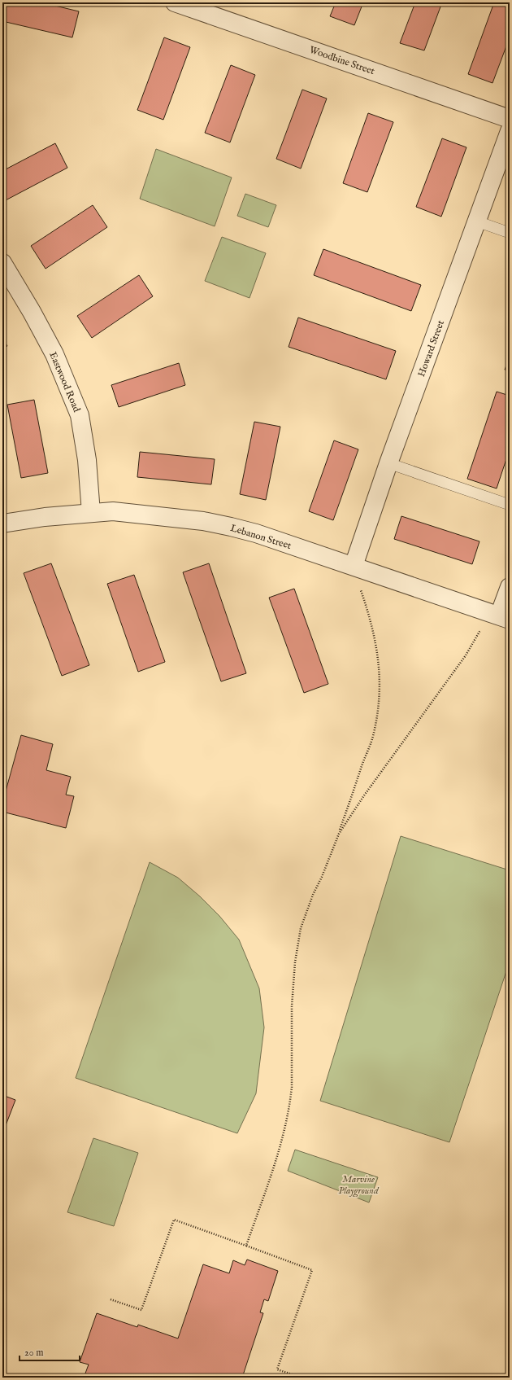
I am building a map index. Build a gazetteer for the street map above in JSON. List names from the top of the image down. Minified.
{"streets":{"street":["Woodbine Street","Howard Street","Eastwood Road","Lebanon Street"]},"crossings":[["Howard Street","Lebanon Street"],["Eastwood Road","Lebanon Street"]],"parks":["Marvine Playground"],"scale_bar":"20 m"}
